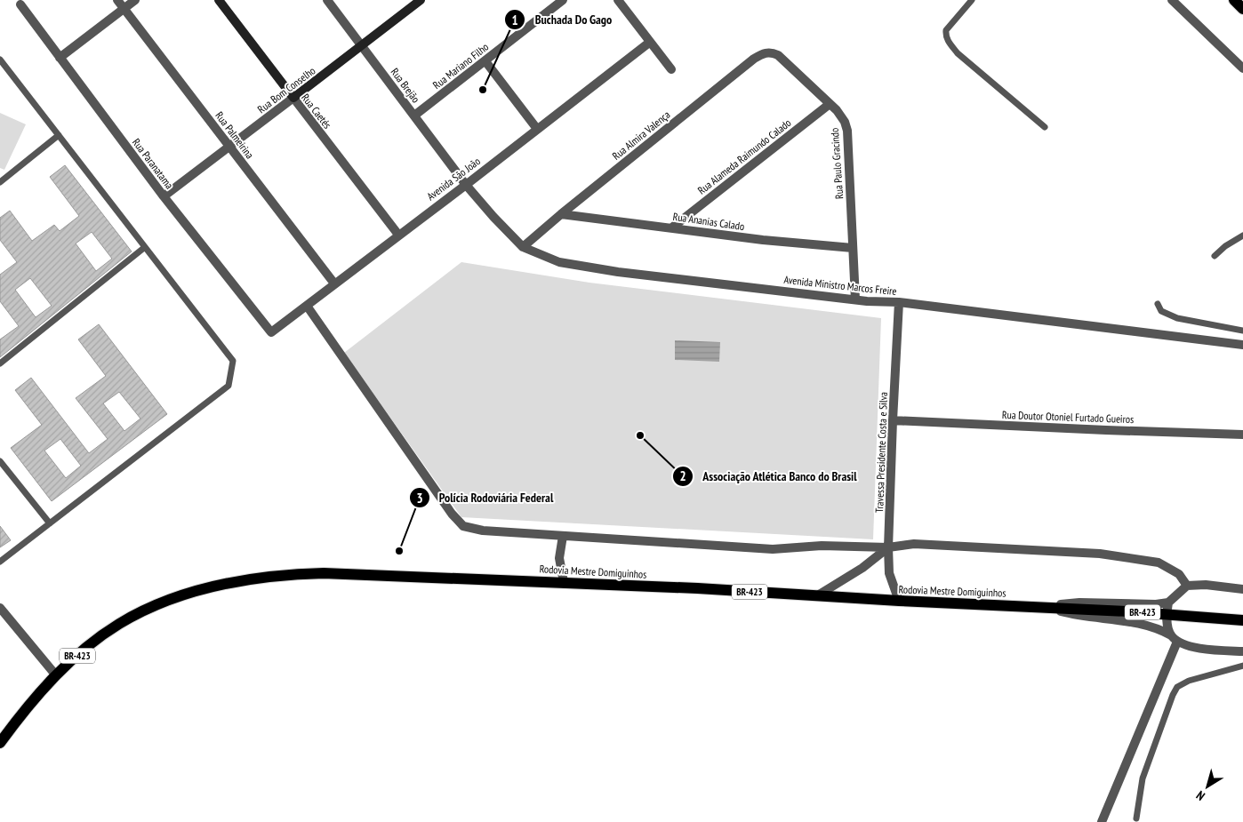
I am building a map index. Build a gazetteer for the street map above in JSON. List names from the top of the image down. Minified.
{"streets":{"main road":["Rodovia Mestre Domiguinhos","BR-423"],"street":["Rua Mariano Filho","Rua Brejão","Rua Bom Conselho","Rua Caetés","Rua Palmeirina","Rua Almira Valença","Rua Alameda Raimundo Calado","Rua Paranatama","Rua Paulo Gracindo","Avenida São João","Rua Ananias Calado","Avenida Ministro Marcos Freire","Rua Doutor Otoniel Furtado Gueiros","Travessa Presidente Costa e Silva"]},"crossings":[["Rua Mariano Filho","Rua Brejão"],["Rua Brejão","Rua Bom Conselho"],["Rua Brejão","Avenida São João"],["Rua Brejão","Avenida Ministro Marcos Freire"],["Rua Bom Conselho","Rua Caetés"],["Rua Bom Conselho","Rua Palmeirina"],["Rua Bom Conselho","Rua Paranatama"],["Rua Caetés","Avenida São João"],["Rua Palmeirina","Avenida São João"],["Rua Almira Valença","Rua Paulo Gracindo"],["Rua Almira Valença","Rua Ananias Calado"],["Rua Almira Valença","Avenida Ministro Marcos Freire"],["Rua Alameda Raimundo Calado","Rua Paulo Gracindo"],["Rua Alameda Raimundo Calado","Rua Ananias Calado"],["Rua Paranatama","Avenida São João"],["Rua Paulo Gracindo","Rua Ananias Calado"],["Rua Paulo Gracindo","Avenida Ministro Marcos Freire"],["Avenida São João","Avenida Ministro Marcos Freire"],["Avenida Ministro Marcos Freire","Travessa Presidente Costa e Silva"],["Rua Doutor Otoniel Furtado Gueiros","Travessa Presidente Costa e Silva"],["Travessa Presidente Costa e Silva","Rodovia Mestre Domiguinhos"]],"places":["Buchada Do Gago","Associação Atlética Banco do Brasil","Polícia Rodoviária Federal"],"north":"bottom left"}
